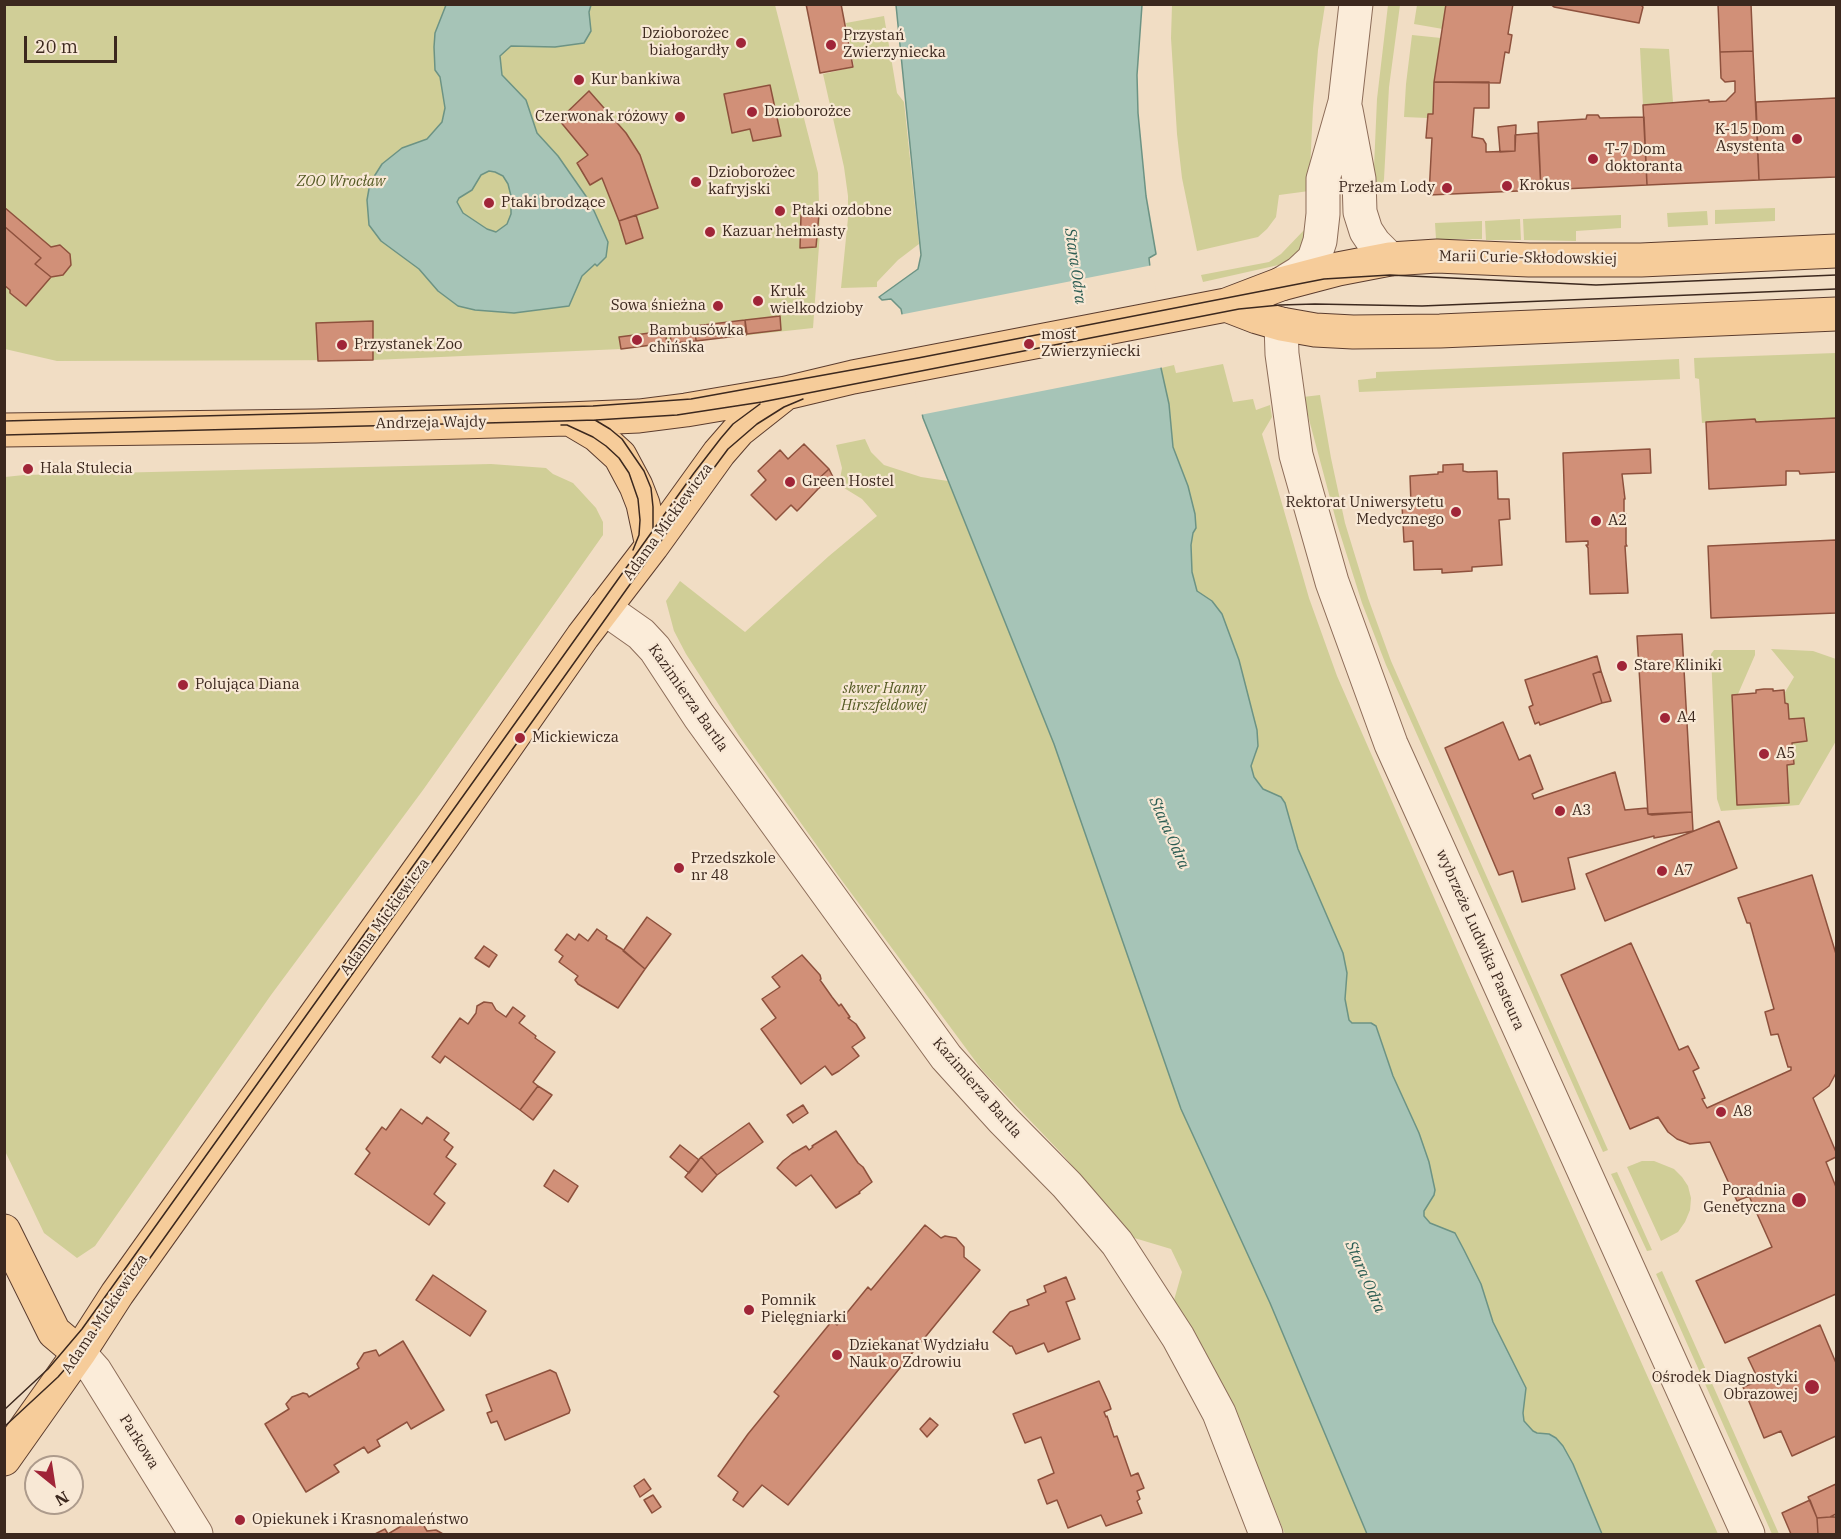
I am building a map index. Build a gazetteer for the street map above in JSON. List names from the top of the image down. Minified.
{"streets":{"main road":["Marii Curie-Skłodowskiej","Andrzeja Wajdy","Adama Mickiewicza"],"street":["Kazimierza Bartla","wybrzeże Ludwika Pasteura","Parkowa"]},"crossings":[["Marii Curie-Skłodowskiej","Andrzeja Wajdy"],["Andrzeja Wajdy","Adama Mickiewicza"],["Adama Mickiewicza","Kazimierza Bartla"],["Adama Mickiewicza","Parkowa"]],"water":["Stara Odra"],"parks":["ZOO Wrocław","skwer Hanny Hirszfeldowej"],"places":["Dzioborożec białogardły","Przystań Zwierzyniecka","Kur bankiwa","Dzioborożce","Czerwonak różowy","K-15 Dom Asystenta","T-7 Dom doktoranta","Dzioborożec kafryjski","Krokus","Przełam Lody","Ptaki brodzące","Ptaki ozdobne","Kazuar hełmiasty","Kruk wielkodzioby","Sowa śnieżna","Bambusówka chińska","most Zwierzyniecki","Przystanek Zoo","Hala Stulecia","Green Hostel","Rektorat Uniwersytetu Medycznego","A2","Stare Kliniki","Polująca Diana","A4","Mickiewicza","A5","A3","Przedszkole nr 48","A7","A8","Poradnia Genetyczna","Pomnik Pielęgniarki","Dziekanat Wydziału Nauk o Zdrowiu","Ośrodek Diagnostyki Obrazowej","Opiekunek i Krasnomaleństwo"],"scale_bar":"20 m","north":"bottom right"}
